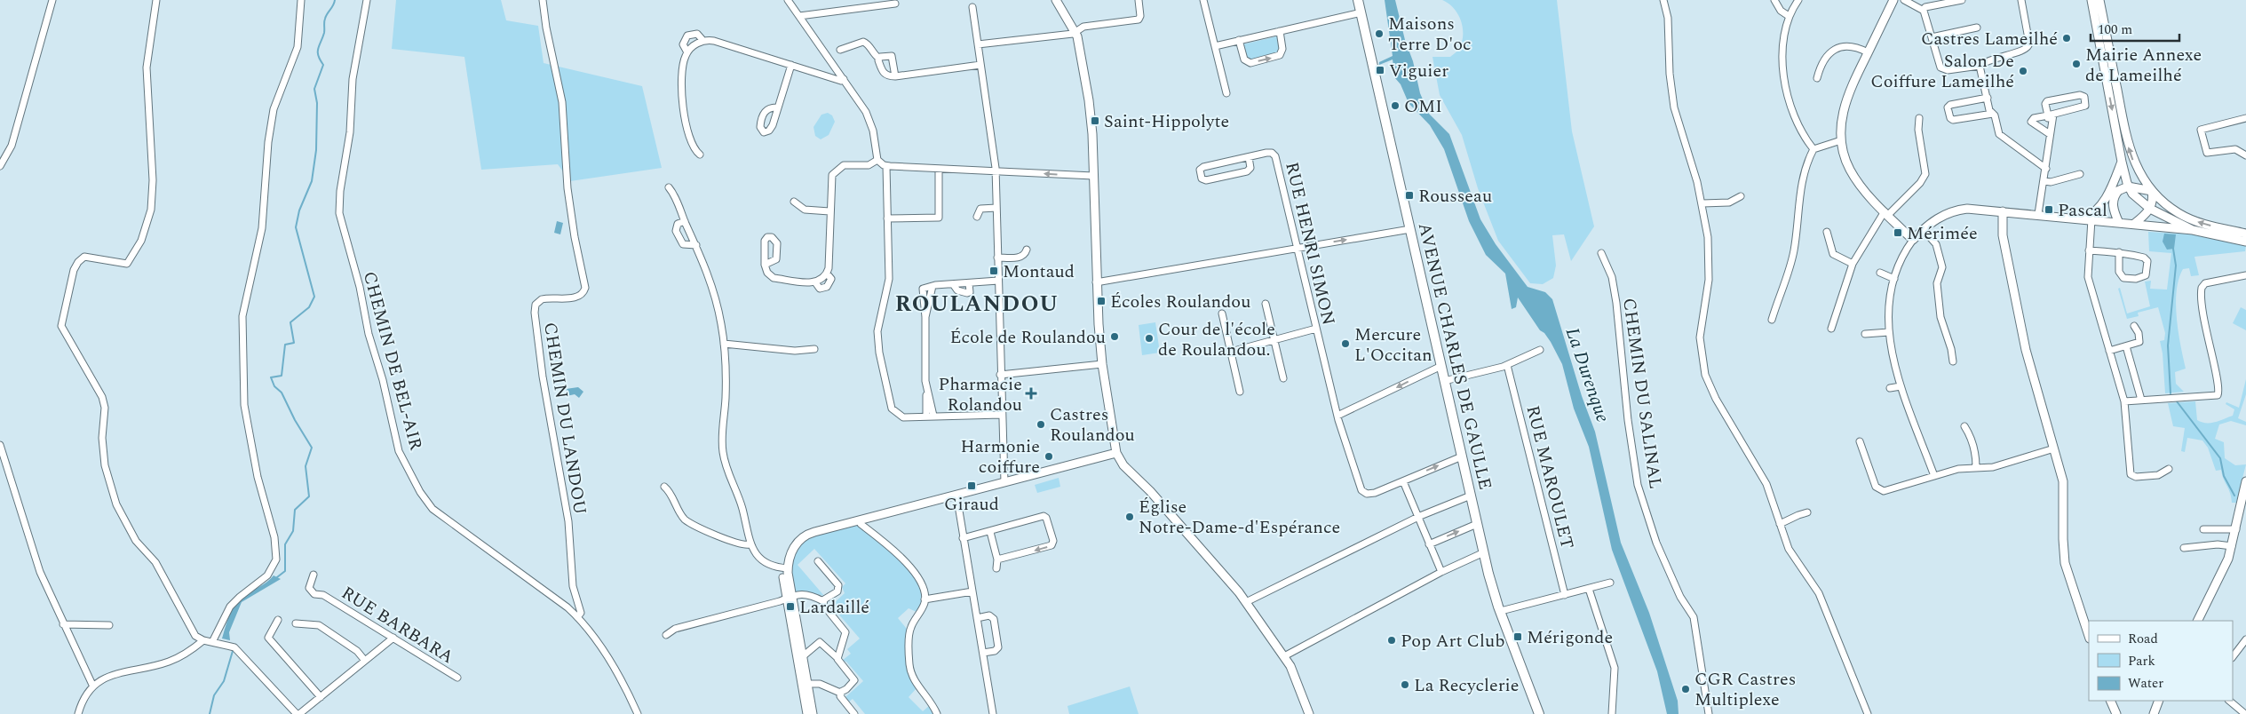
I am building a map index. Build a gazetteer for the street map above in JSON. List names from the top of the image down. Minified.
{"streets":{"main road":["AVENUE CHARLES DE GAULLE"],"street":["RUE HENRI SIMON","CHEMIN DE BEL-AIR","CHEMIN DU SALINAL","CHEMIN DU LANDOU","RUE MAROULET","RUE BARBARA"]},"crossings":[["RUE HENRI SIMON","AVENUE CHARLES DE GAULLE"],["CHEMIN DE BEL-AIR","CHEMIN DU LANDOU"]],"districts":["ROULANDOU"],"water":["La Durenque"],"places":{"other":["Maisons Terre D'oc","Castres Lameilhé","Mairie Annexe de Lameilhé","Salon De Coiffure Lameilhé","OMI","École de Roulandou","Cour de l'école de Roulandou.","Mercure L'Occitan","Castres Roulandou","Harmonie coiffure","Église Notre-Dame-d'Espérance","Pop Art Club","La Recyclerie","CGR Castres Multiplexe"],"transit":["Viguier","Saint-Hippolyte","Rousseau","Pascal","Mérimée","Montaud","Écoles Roulandou","Giraud","Lardaillé","Mérigonde"],"health":["Pharmacie Rolandou"]},"legend":["Road","Park","Water"],"scale_bar":"100 m"}
